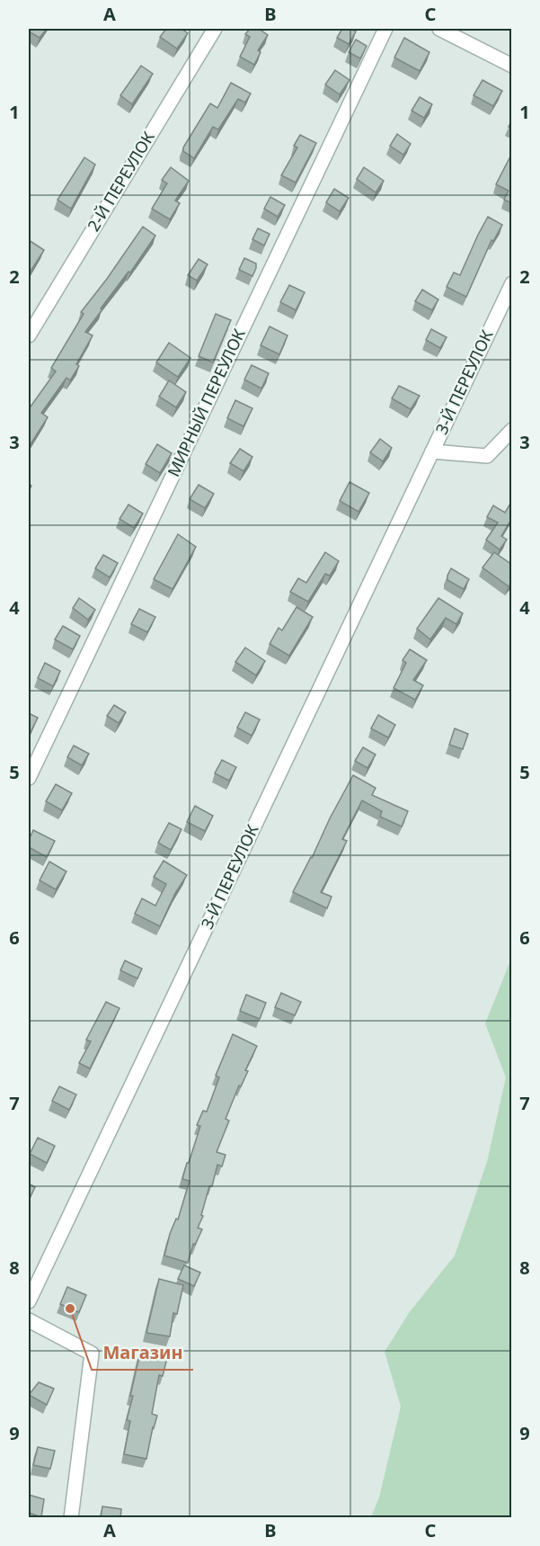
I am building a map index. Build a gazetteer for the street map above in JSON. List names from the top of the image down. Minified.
{"streets":{"street":["2-Й ПЕРЕУЛОК","3-Й ПЕРЕУЛОК","МИРНЫЙ ПЕРЕУЛОК"]},"places":["Магазин"],"grid":{"columns":["A","B","C"],"rows":["1","2","3","4","5","6","7","8","9"]}}
